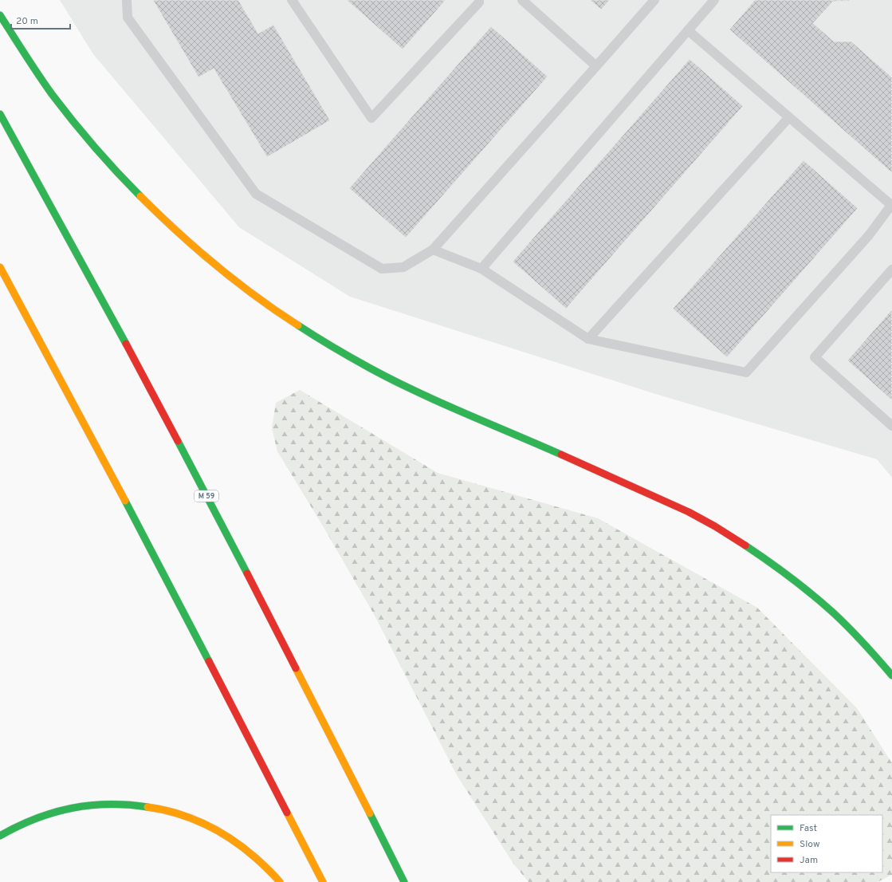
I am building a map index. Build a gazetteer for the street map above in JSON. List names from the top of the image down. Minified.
{"streets":{"highway":["M 59"]},"legend":["Fast","Slow","Jam"],"scale_bar":"20 m"}
